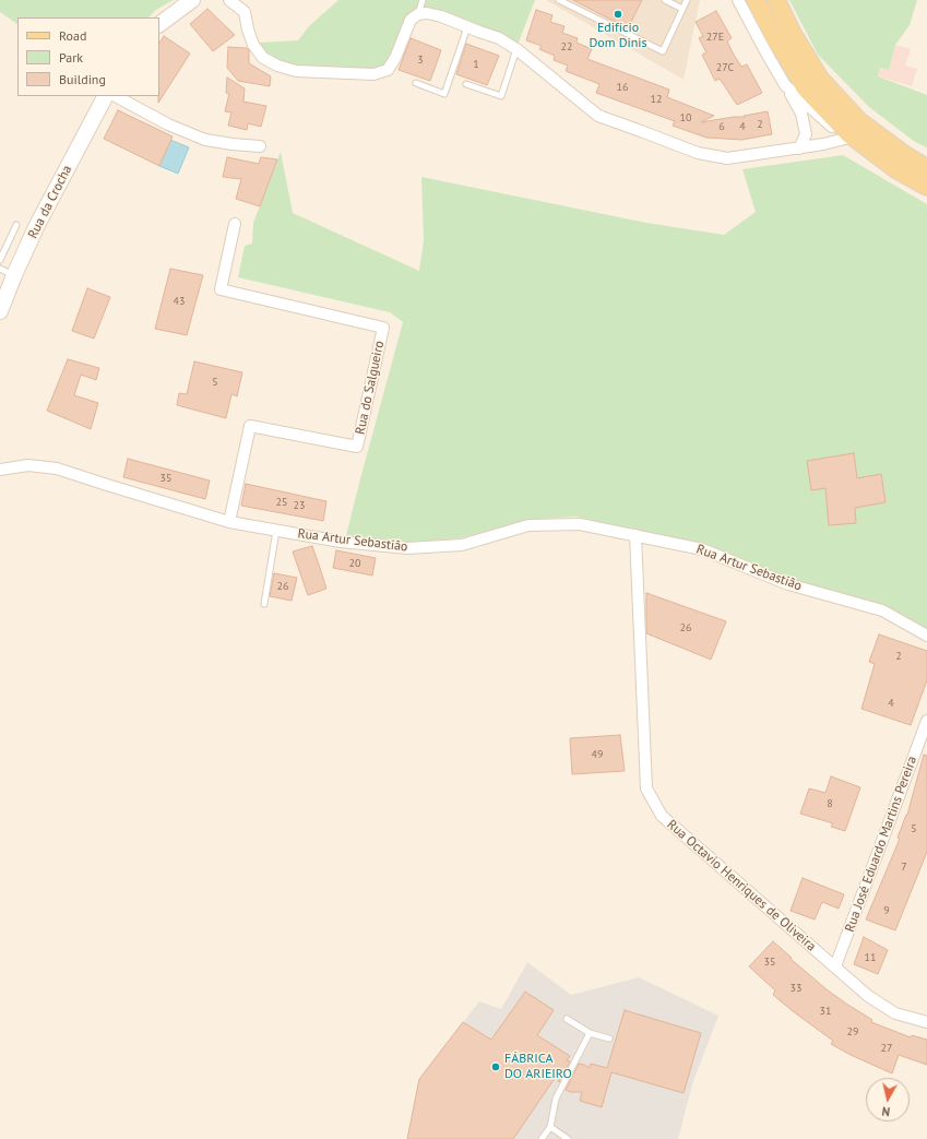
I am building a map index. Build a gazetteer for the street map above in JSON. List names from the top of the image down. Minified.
{"streets":{"street":["Rua da Crocha","Rua do Salgueiro","Rua Artur Sebastião","Rua José Eduardo Martins Pereira","Rua Octavio Henriques de Oliveira"]},"crossings":[["Rua do Salgueiro","Rua Artur Sebastião"],["Rua Artur Sebastião","Rua Octavio Henriques de Oliveira"],["Rua José Eduardo Martins Pereira","Rua Octavio Henriques de Oliveira"]],"places":["Edifício Dom Dinis","FÁBRICA DO ARIEIRO"],"house_numbers":["27E","22","3","1","27C","16","12","10","2","6","4","43","5","35","25","23","20","26","26","2","4","49","8","5","7","9","11","35","33","31","29","27"],"legend":["Road","Park","Building"],"north":"bottom"}
